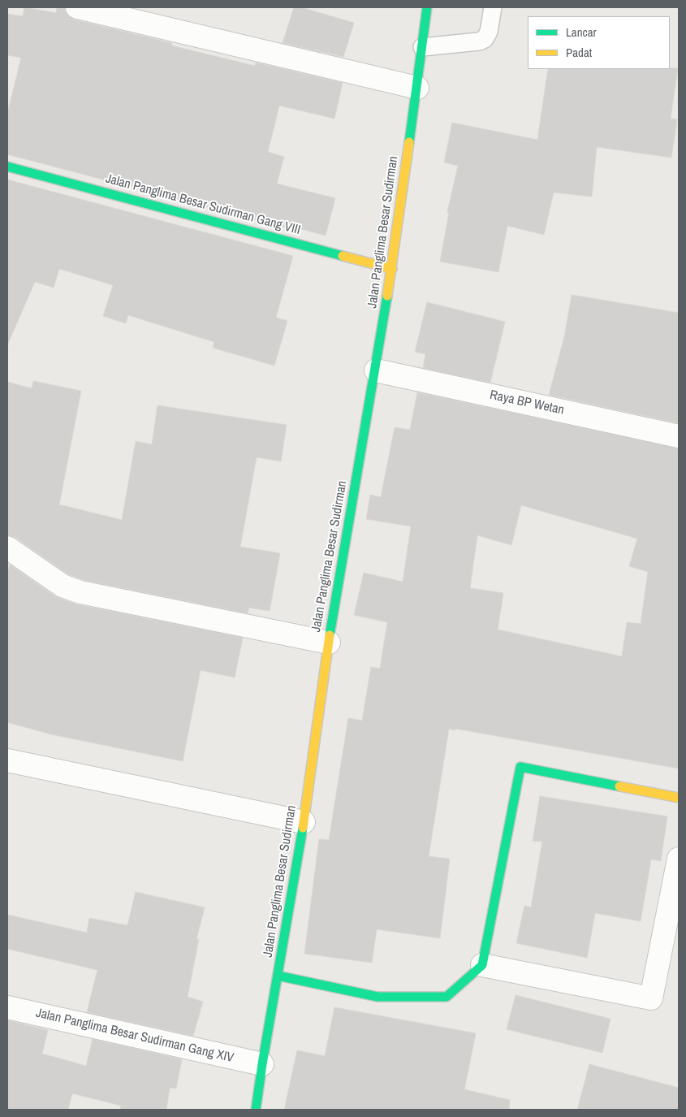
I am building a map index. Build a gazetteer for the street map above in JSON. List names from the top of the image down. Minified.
{"streets":{"main road":["Jalan Panglima Besar Sudirman Gang VIII","Jalan Panglima Besar Sudirman"],"street":["Raya BP Wetan","Jalan Panglima Besar Sudirman Gang XIV"]},"crossings":[["Jalan Panglima Besar Sudirman Gang VIII","Jalan Panglima Besar Sudirman"],["Jalan Panglima Besar Sudirman","Raya BP Wetan"],["Jalan Panglima Besar Sudirman","Jalan Panglima Besar Sudirman Gang XIV"]],"legend":["Lancar","Padat"]}
